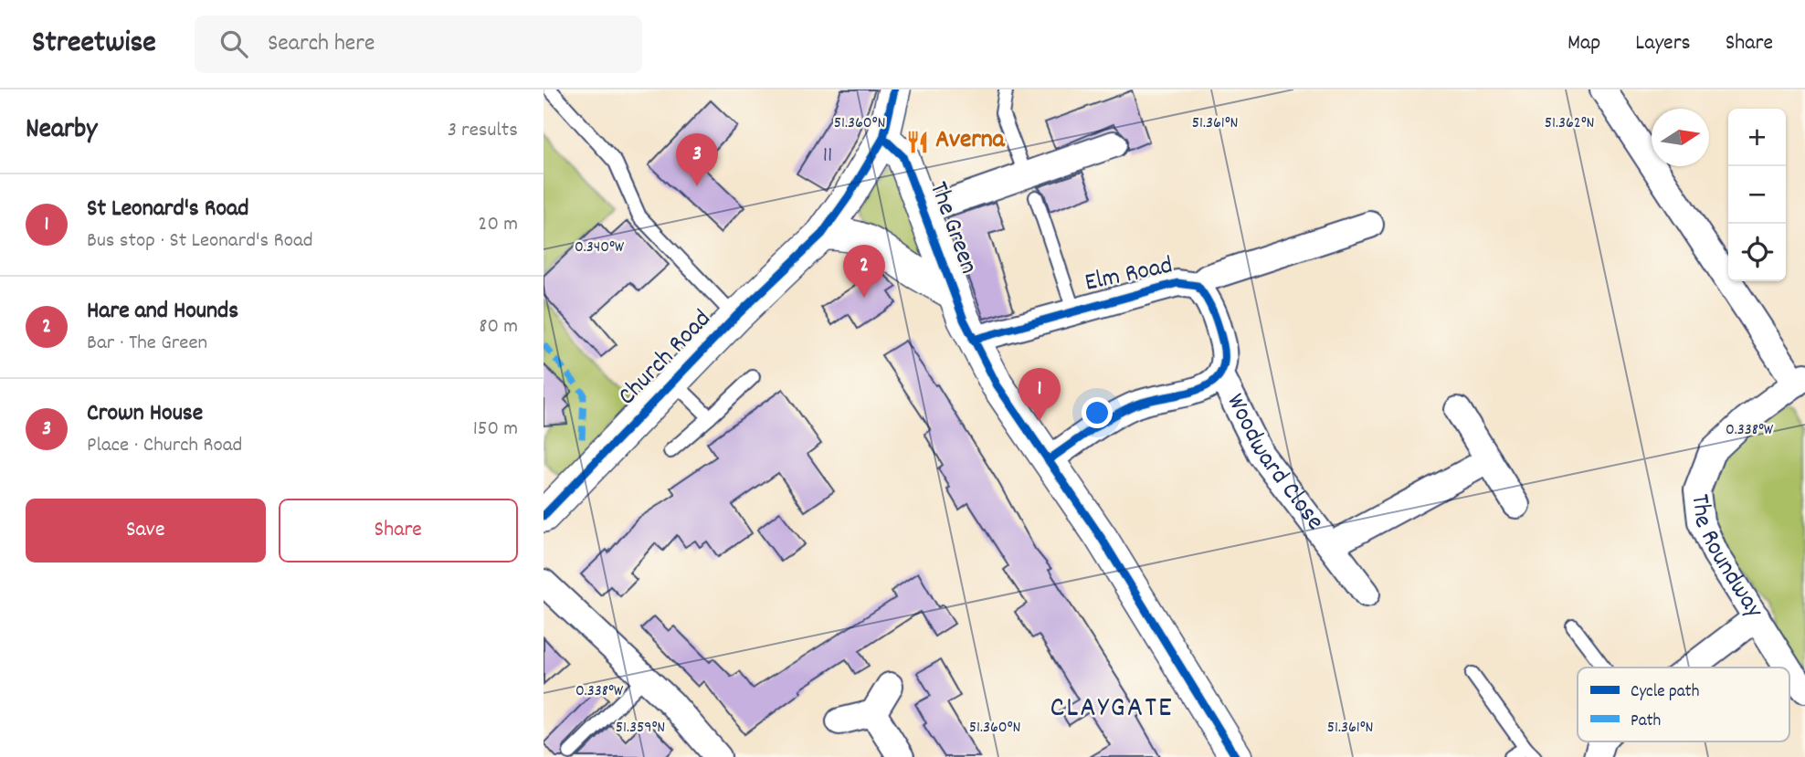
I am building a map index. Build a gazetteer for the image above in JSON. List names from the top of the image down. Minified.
{"streets":{"street":["The Green","Elm Road","Church Road","Woodward Close","The Roundway"]},"crossings":[["The Green","Elm Road"],["The Green","Church Road"],["Elm Road","Woodward Close"]],"districts":["CLAYGATE"],"places":{"restaurant":["Averna"]},"house_numbers":["11"],"legend":["Cycle path","Path"],"north":"right","page":{"header":"Streetwise","search":"Search here","nav":["Map","Layers","Share"],"heading":["Nearby","3 results"],"map_buttons":["+","−"],"pins":["3","2","1"],"list":[{"mark":"1","name":"St Leonard's Road","note":"Bus stop · St Leonard's Road","value":"20 m"},{"mark":"2","name":"Hare and Hounds","note":"Bar · The Green","value":"80 m"},{"mark":"3","name":"Crown House","note":"Place · Church Road","value":"150 m"}],"buttons":["Save","Share"]},"coordinates":["51.360°N","51.361°N","51.362°N","0.340°W","0.338°W","51.359°N"]}
